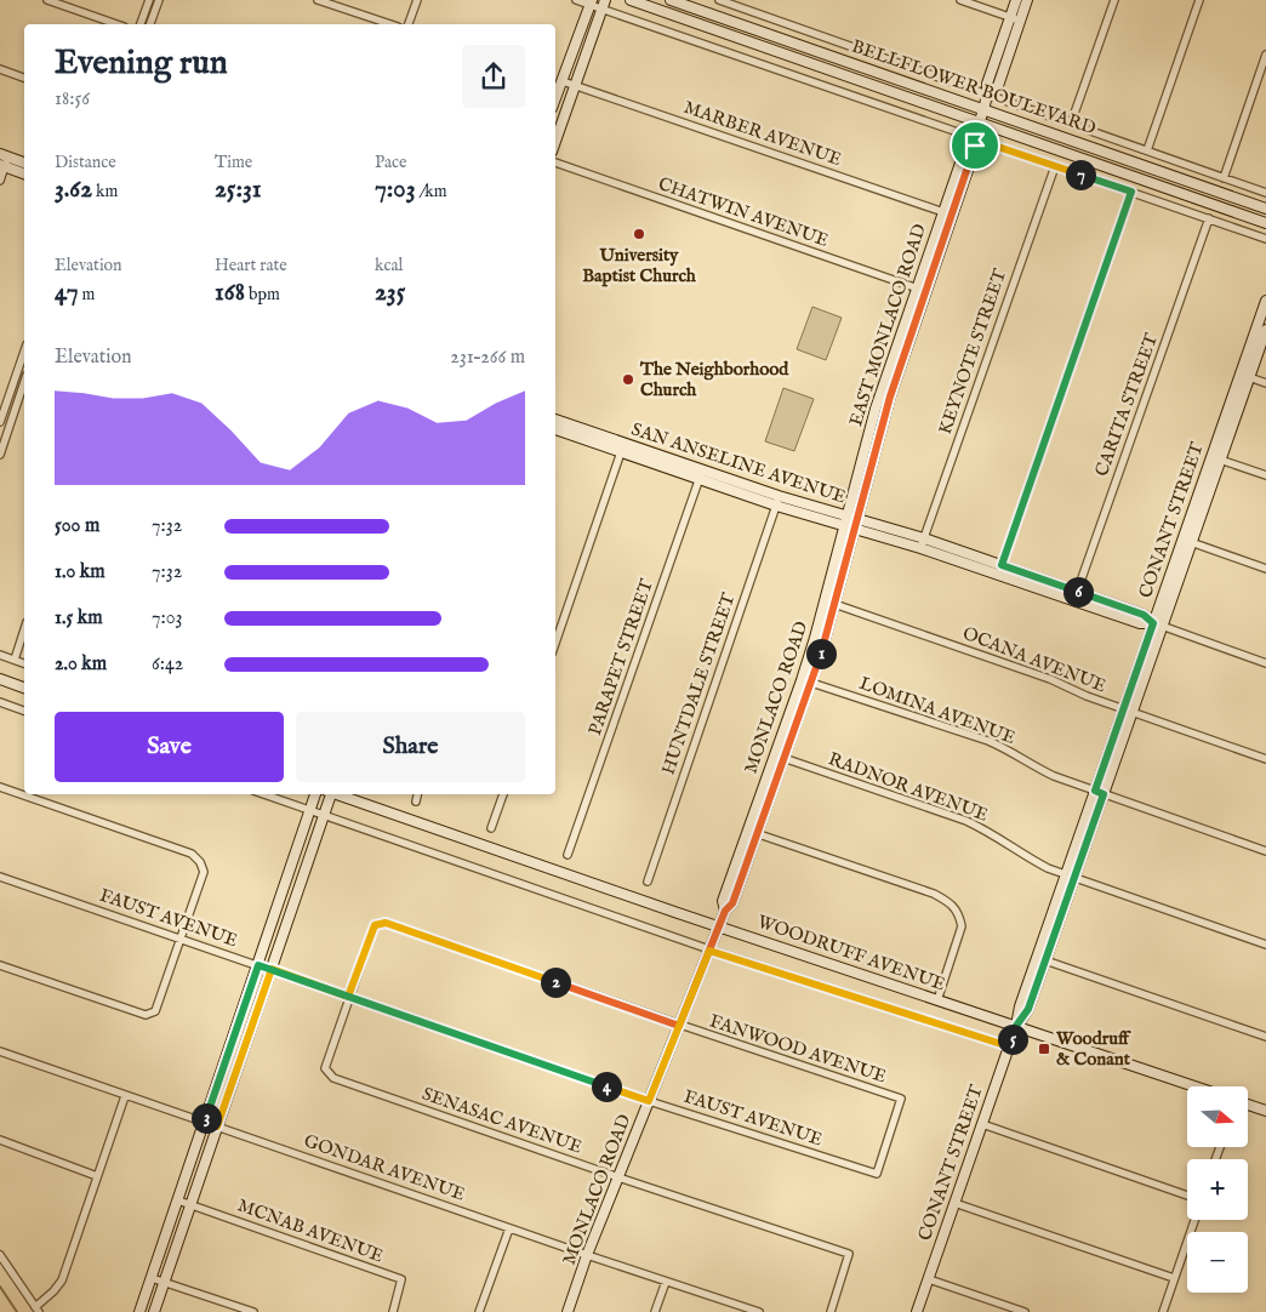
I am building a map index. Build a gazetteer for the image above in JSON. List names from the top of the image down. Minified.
{"streets":{"main road":["BELLFLOWER BOULEVARD","EAST MONLACO ROAD","SAN ANSELINE AVENUE","CONANT STREET","MONLACO ROAD","WOODRUFF AVENUE"],"street":["MARBER AVENUE","CHATWIN AVENUE","KEYNOTE STREET","CARITA STREET","PARAPET STREET","OCANA AVENUE","HUNTDALE STREET","LOMINA AVENUE","RADNOR AVENUE","FAUST AVENUE","FANWOOD AVENUE","SENASAC AVENUE","GONDAR AVENUE","MCNAB AVENUE"]},"crossings":[["BELLFLOWER BOULEVARD","EAST MONLACO ROAD"],["MARBER AVENUE","EAST MONLACO ROAD"],["CHATWIN AVENUE","EAST MONLACO ROAD"],["EAST MONLACO ROAD","SAN ANSELINE AVENUE"],["EAST MONLACO ROAD","MONLACO ROAD"],["KEYNOTE STREET","SAN ANSELINE AVENUE"],["CARITA STREET","SAN ANSELINE AVENUE"],["SAN ANSELINE AVENUE","CONANT STREET"],["SAN ANSELINE AVENUE","PARAPET STREET"],["SAN ANSELINE AVENUE","HUNTDALE STREET"],["SAN ANSELINE AVENUE","MONLACO ROAD"],["CONANT STREET","OCANA AVENUE"],["CONANT STREET","LOMINA AVENUE"],["CONANT STREET","RADNOR AVENUE"],["CONANT STREET","WOODRUFF AVENUE"],["OCANA AVENUE","MONLACO ROAD"],["MONLACO ROAD","LOMINA AVENUE"],["MONLACO ROAD","RADNOR AVENUE"],["MONLACO ROAD","FAUST AVENUE"],["MONLACO ROAD","WOODRUFF AVENUE"],["MONLACO ROAD","FANWOOD AVENUE"],["MONLACO ROAD","SENASAC AVENUE"],["MONLACO ROAD","GONDAR AVENUE"],["FAUST AVENUE","FANWOOD AVENUE"],["FAUST AVENUE","SENASAC AVENUE"],["FANWOOD AVENUE","SENASAC AVENUE"]],"places":{"other":["University Baptist Church","The Neighborhood Church"],"transit":["Woodruff & Conant"]},"north":"right","page":{"heading":["Evening run","18:56"],"stats":[["Distance","3.62 km"],["Time","25:31"],["Pace","7:03 /km"],["Elevation","47 m"],["Heart rate","168 bpm"],["kcal","235"]],"pins":["7","6","1","2","5","4","3"],"chart":["Elevation","231–266 m"],"list":[{"name":"500 m","note":"7:32"},{"name":"1.0 km","note":"7:32"},{"name":"1.5 km","note":"7:03"},{"name":"2.0 km","note":"6:42"}],"buttons":["Save","Share"],"map_buttons":["+","−"]}}
